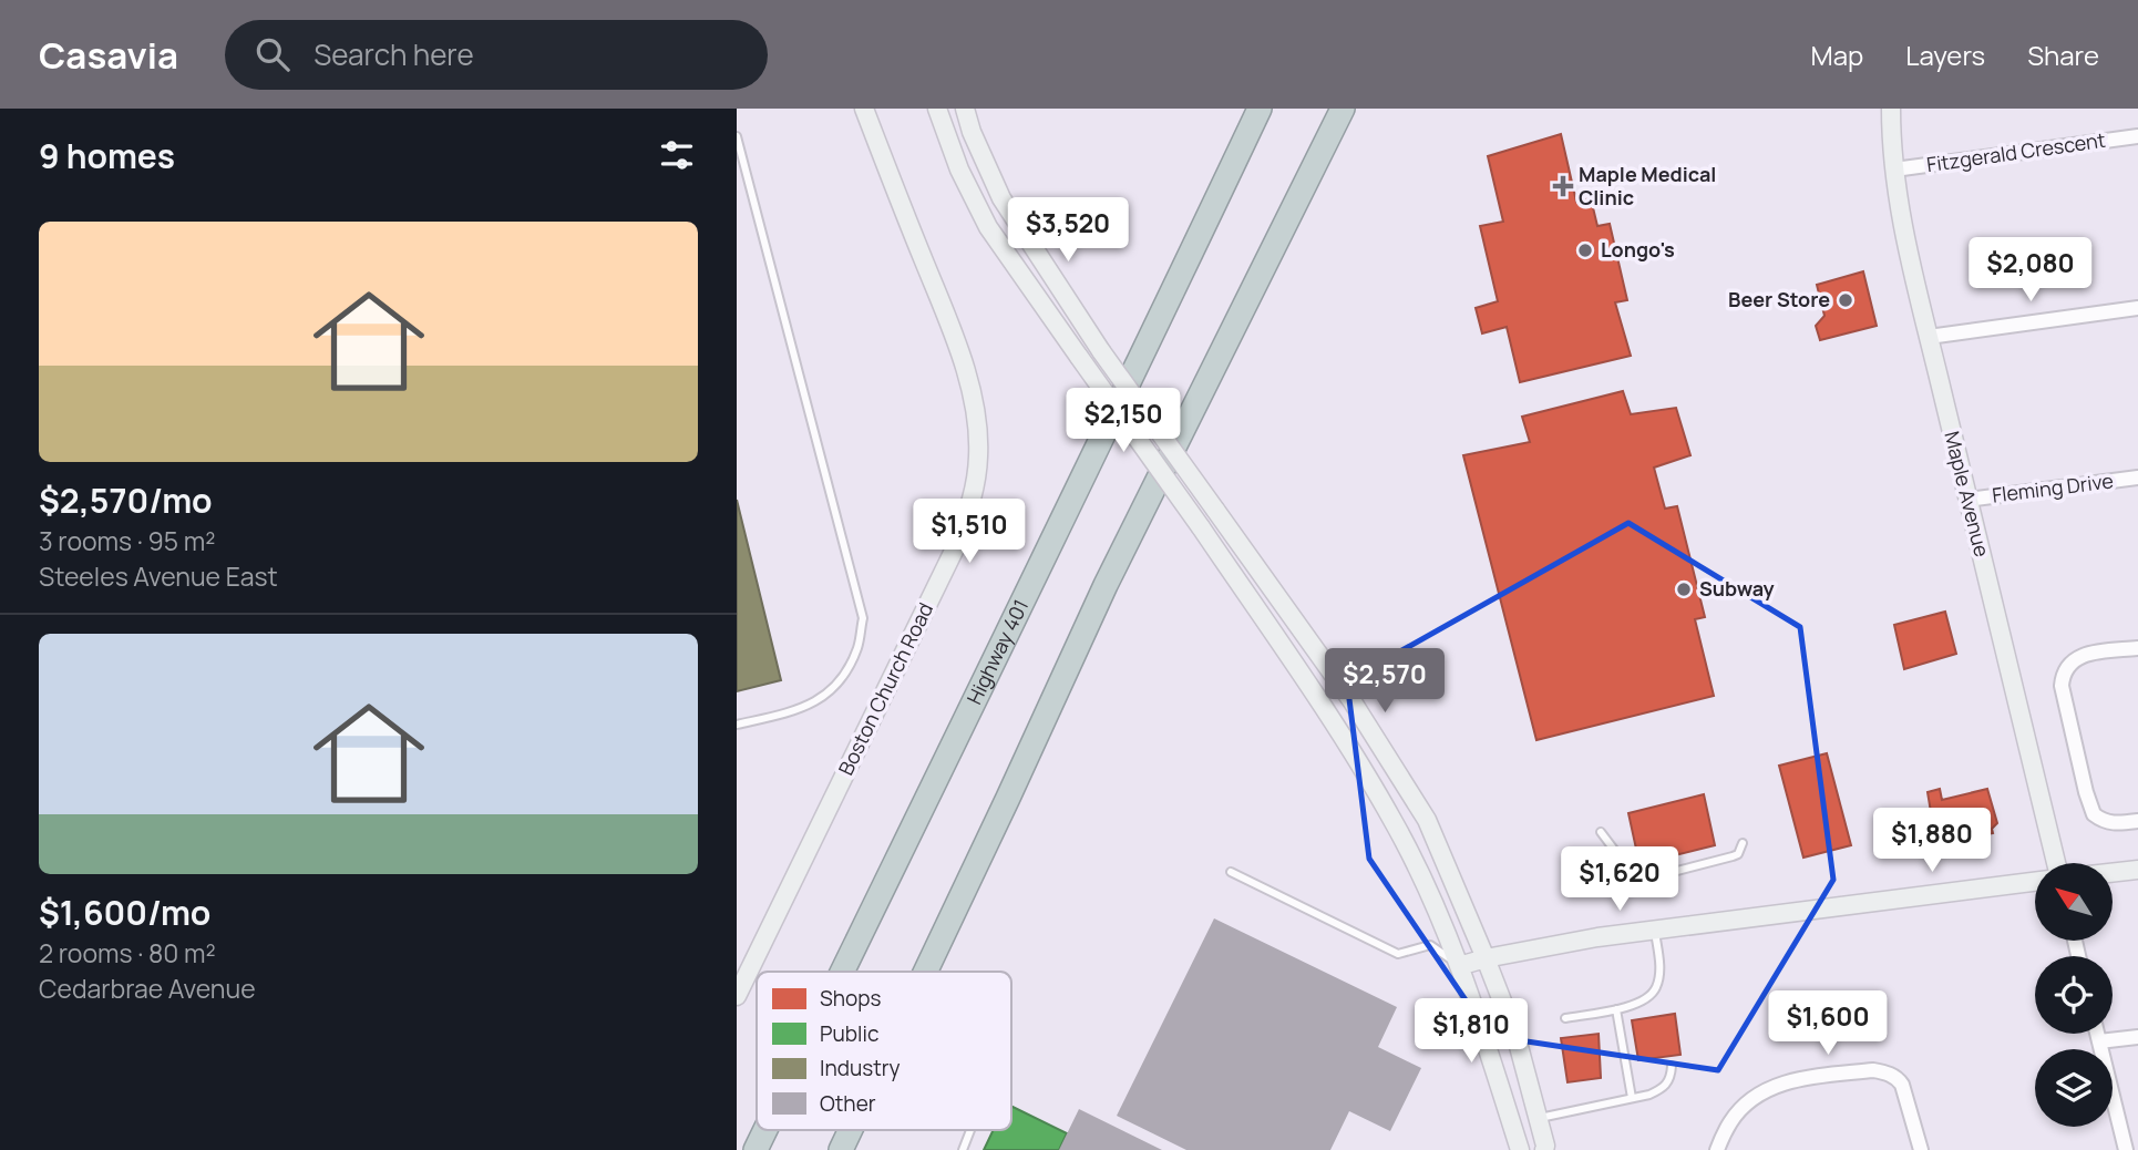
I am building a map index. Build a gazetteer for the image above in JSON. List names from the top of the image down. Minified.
{"streets":{"highway":["Highway 401"],"main road":["Maple Avenue","Boston Church Road"],"street":["Fitzgerald Crescent","Fleming Drive"]},"crossings":[["Fitzgerald Crescent","Maple Avenue"],["Fleming Drive","Maple Avenue"]],"places":{"health":["Maple Medical Clinic"],"other":["Longo's","Beer Store","Subway"]},"legend":["Shops","Public","Industry","Other"],"north":"top left","page":{"header":"Casavia","search":"Search here","nav":["Map","Layers","Share"],"heading":"9 homes","price":["$3,520","$2,080","$2,150","$1,510","$2,570","$1,880","$1,620","$1,600","$1,810"],"list":[{"name":"$2,570/mo","note":"3 rooms · 95 m² · Steeles Avenue East"},{"name":"$1,600/mo","note":"2 rooms · 80 m² · Cedarbrae Avenue"}]}}
